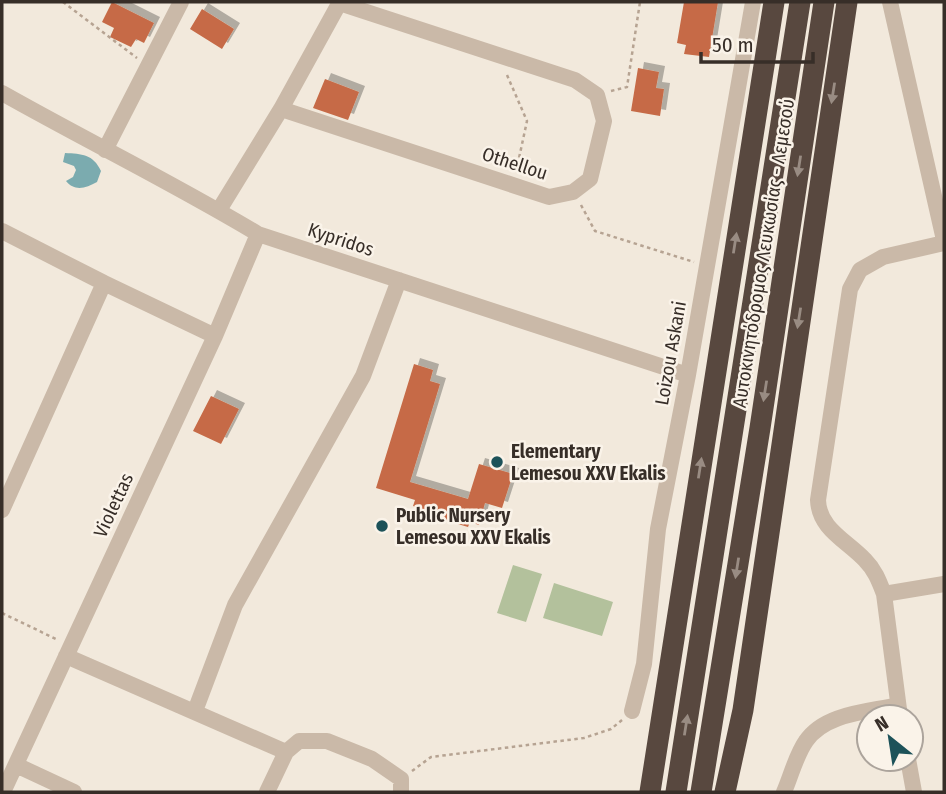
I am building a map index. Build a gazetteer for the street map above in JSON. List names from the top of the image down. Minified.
{"streets":{"highway":["Αυτοκινητόδρομος Λευκωσίας - Λεμεσού"],"street":["Othellou","Kypridos","Loizou Askani","Violettas"]},"crossings":[["Kypridos","Loizou Askani"],["Kypridos","Violettas"]],"places":["Elementary Lemesou XXV Ekalis","Public Nursery Lemesou XXV Ekalis"],"scale_bar":"50 m","north":"top left"}
